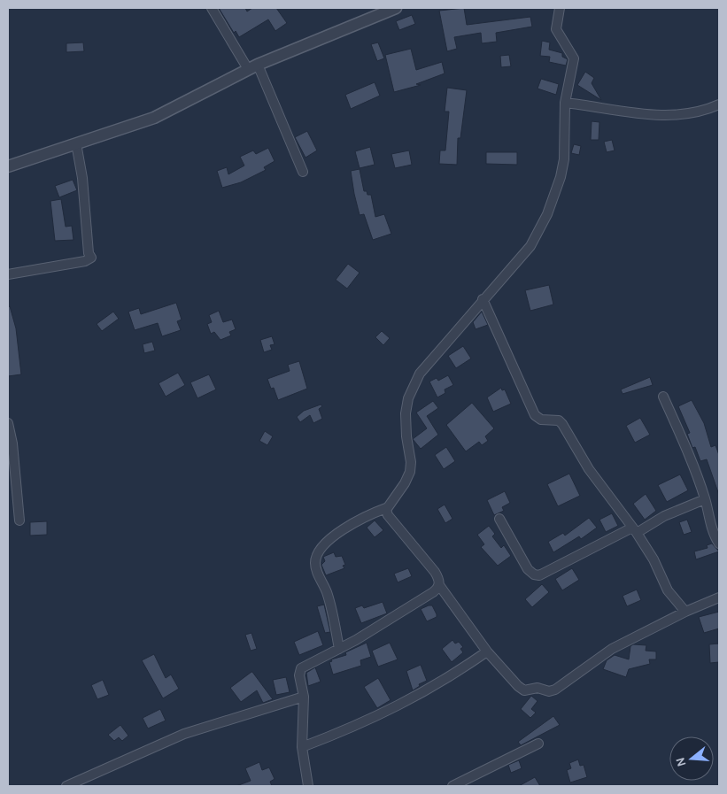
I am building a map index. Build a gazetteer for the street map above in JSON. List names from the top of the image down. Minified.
{"north":"left"}
